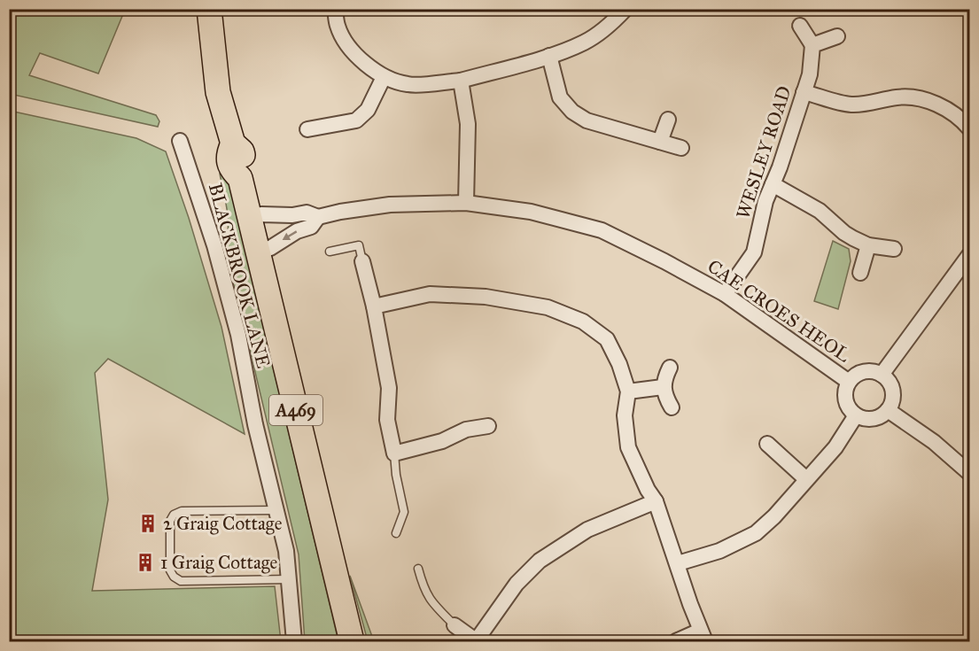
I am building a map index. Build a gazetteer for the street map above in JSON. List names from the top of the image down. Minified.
{"streets":{"main road":["A469"],"street":["WESLEY ROAD","BLACKBROOK LANE","CAE CROES HEOL"]},"crossings":[["WESLEY ROAD","CAE CROES HEOL"],["CAE CROES HEOL","A469"]],"places":{"building":["2 Graig Cottage","1 Graig Cottage"]}}
